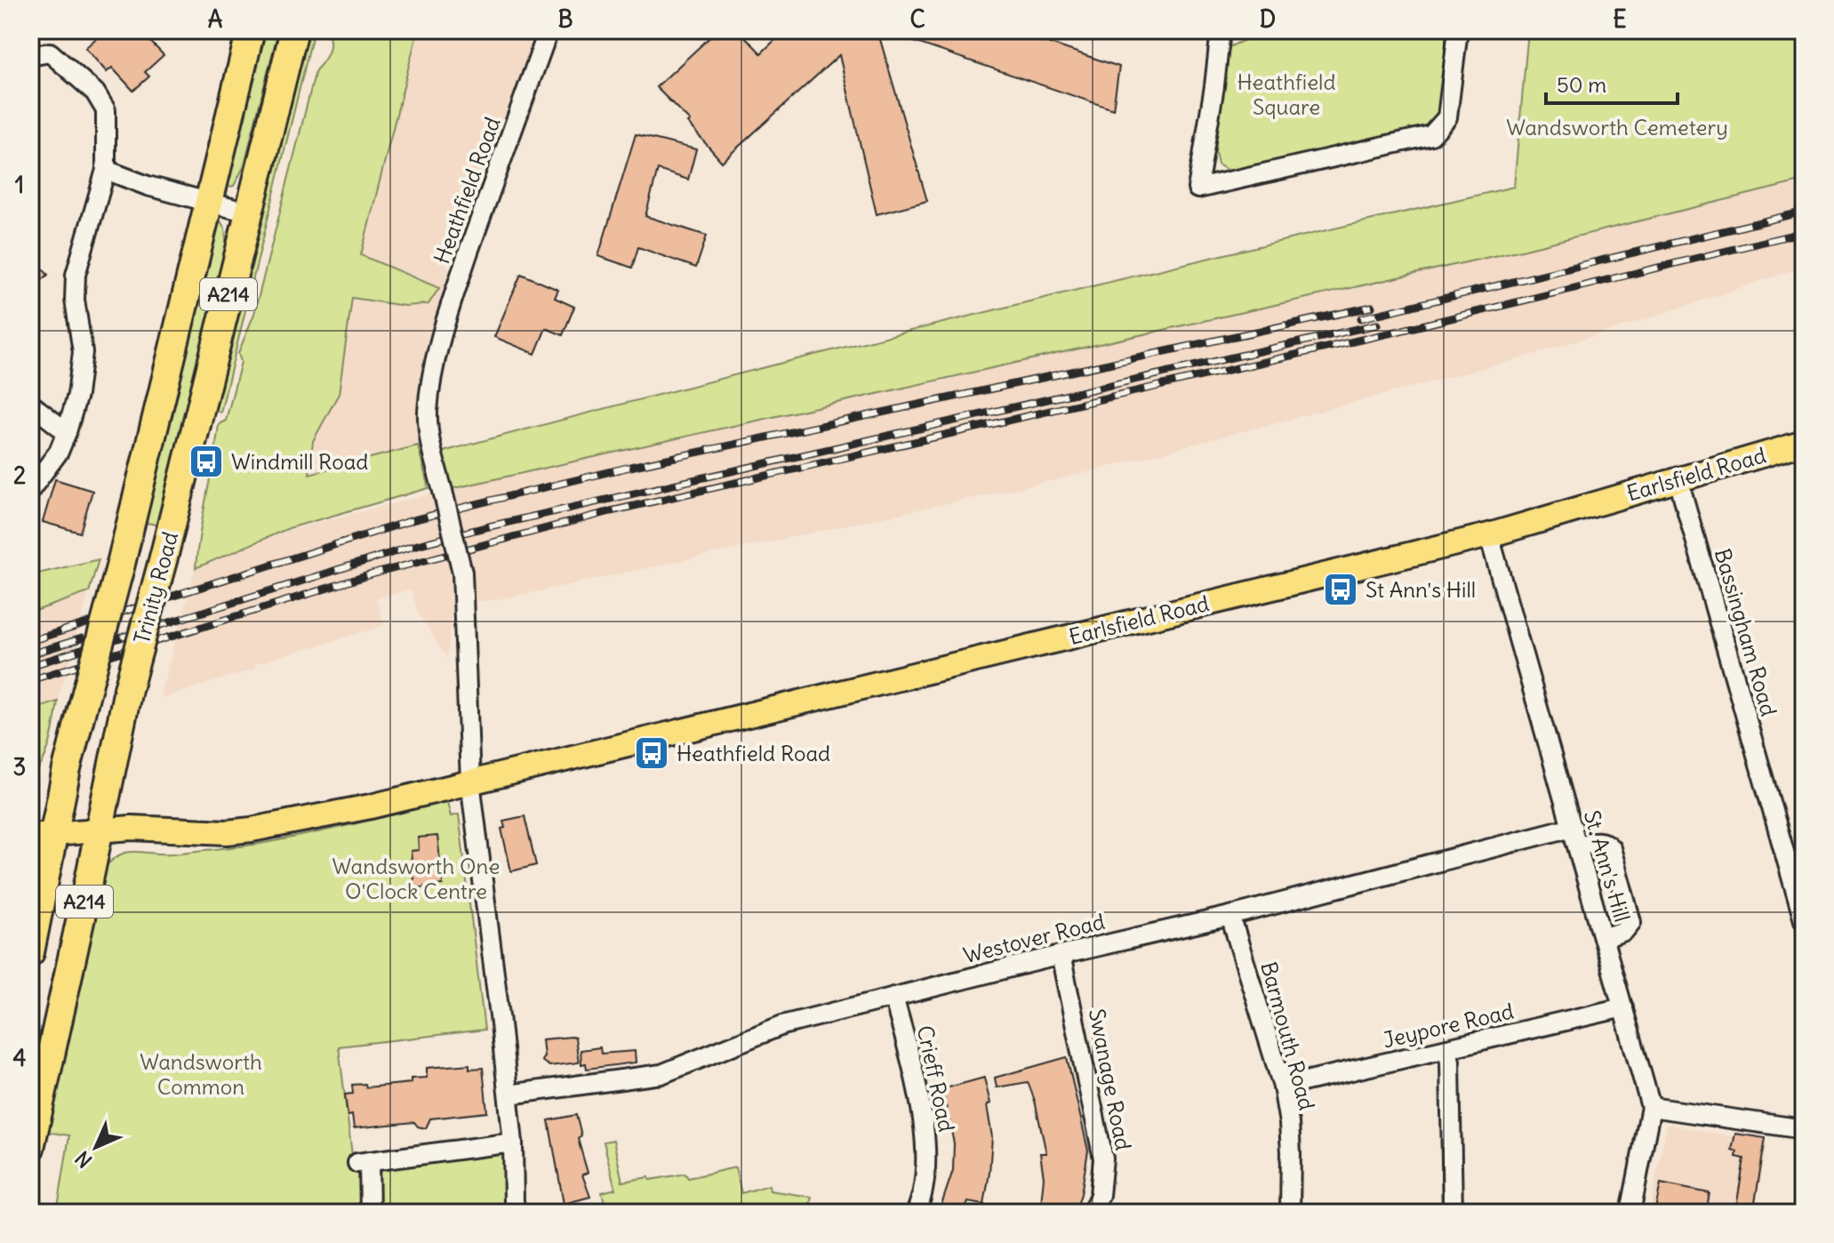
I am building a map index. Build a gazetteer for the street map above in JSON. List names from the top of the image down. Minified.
{"streets":{"highway":["A214","Trinity Road"],"main road":["Earlsfield Road"],"street":["Heathfield Road","Bassingham Road","St. Ann's Hill","Westover Road","Jeypore Road","Barmouth Road","Crieff Road","Swanage Road"]},"crossings":[["Heathfield Road","Earlsfield Road"],["Heathfield Road","Westover Road"],["Earlsfield Road","Bassingham Road"],["Earlsfield Road","St. Ann's Hill"],["St. Ann's Hill","Westover Road"],["St. Ann's Hill","Jeypore Road"],["Westover Road","Barmouth Road"],["Westover Road","Crieff Road"],["Westover Road","Swanage Road"],["Jeypore Road","Barmouth Road"]],"parks":["Heathfield Square","Wandsworth Cemetery","Wandsworth One O'Clock Centre","Wandsworth Common"],"places":{"bus stop":["Windmill Road","St Ann's Hill","Heathfield Road"]},"scale_bar":"50 m","north":"bottom left","grid":{"columns":["A","B","C","D","E"],"rows":["1","2","3","4"]}}
